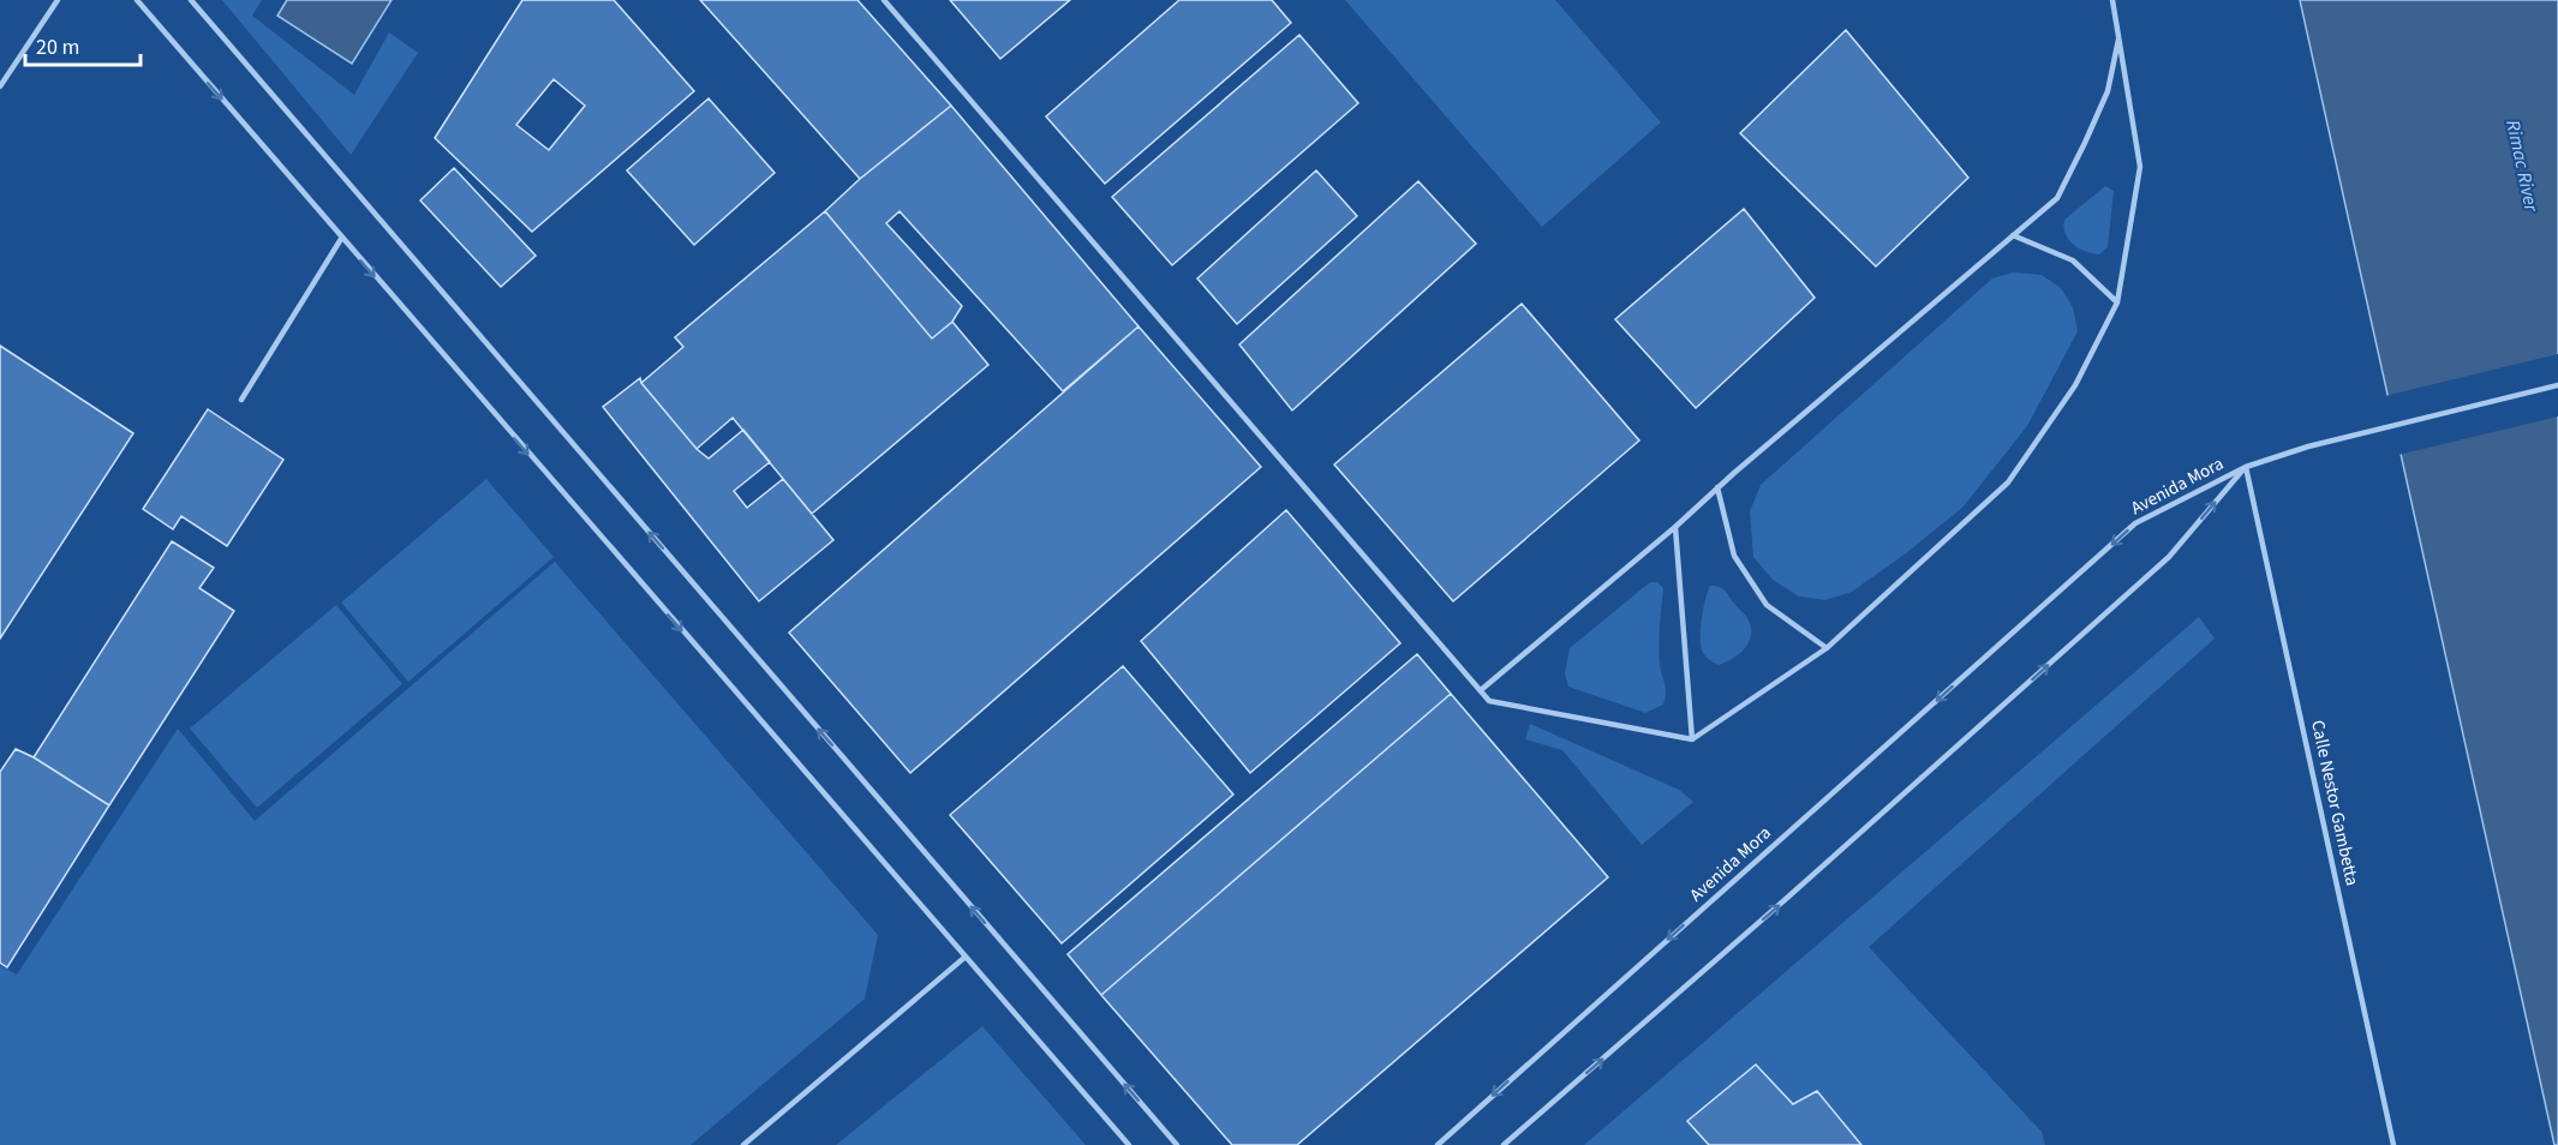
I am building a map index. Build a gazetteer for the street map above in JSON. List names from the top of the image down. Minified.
{"streets":{"lane":["Avenida Mora","Calle Nestor Gambetta"]},"crossings":[["Avenida Mora","Calle Nestor Gambetta"]],"water":["Rimac River"],"scale_bar":"20 m"}
